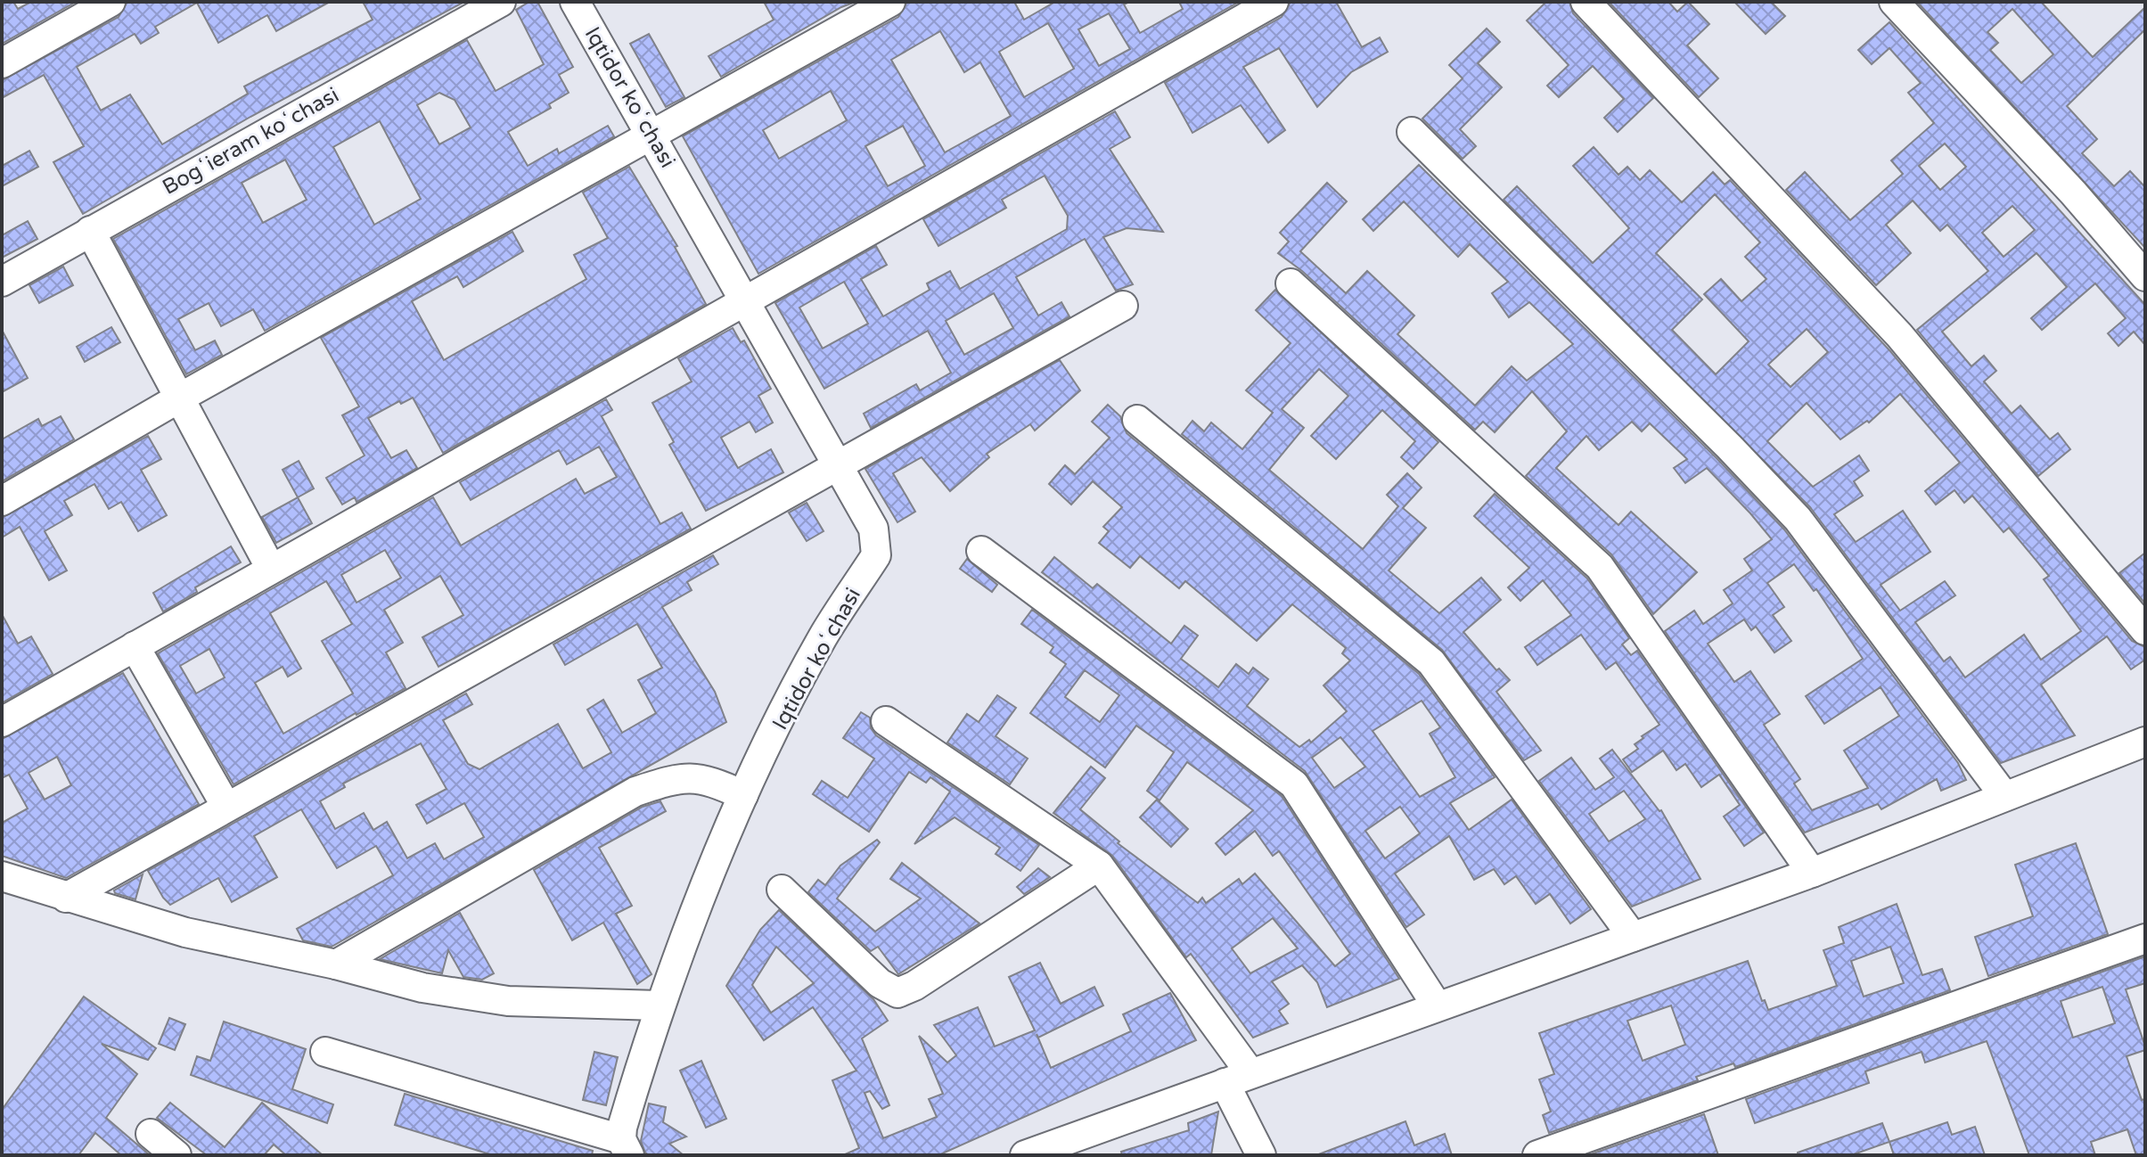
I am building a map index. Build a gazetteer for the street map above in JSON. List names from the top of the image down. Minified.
{"streets":{"street":["Iqtidor koʻchasi","Bogʻieram koʻchasi"]}}
